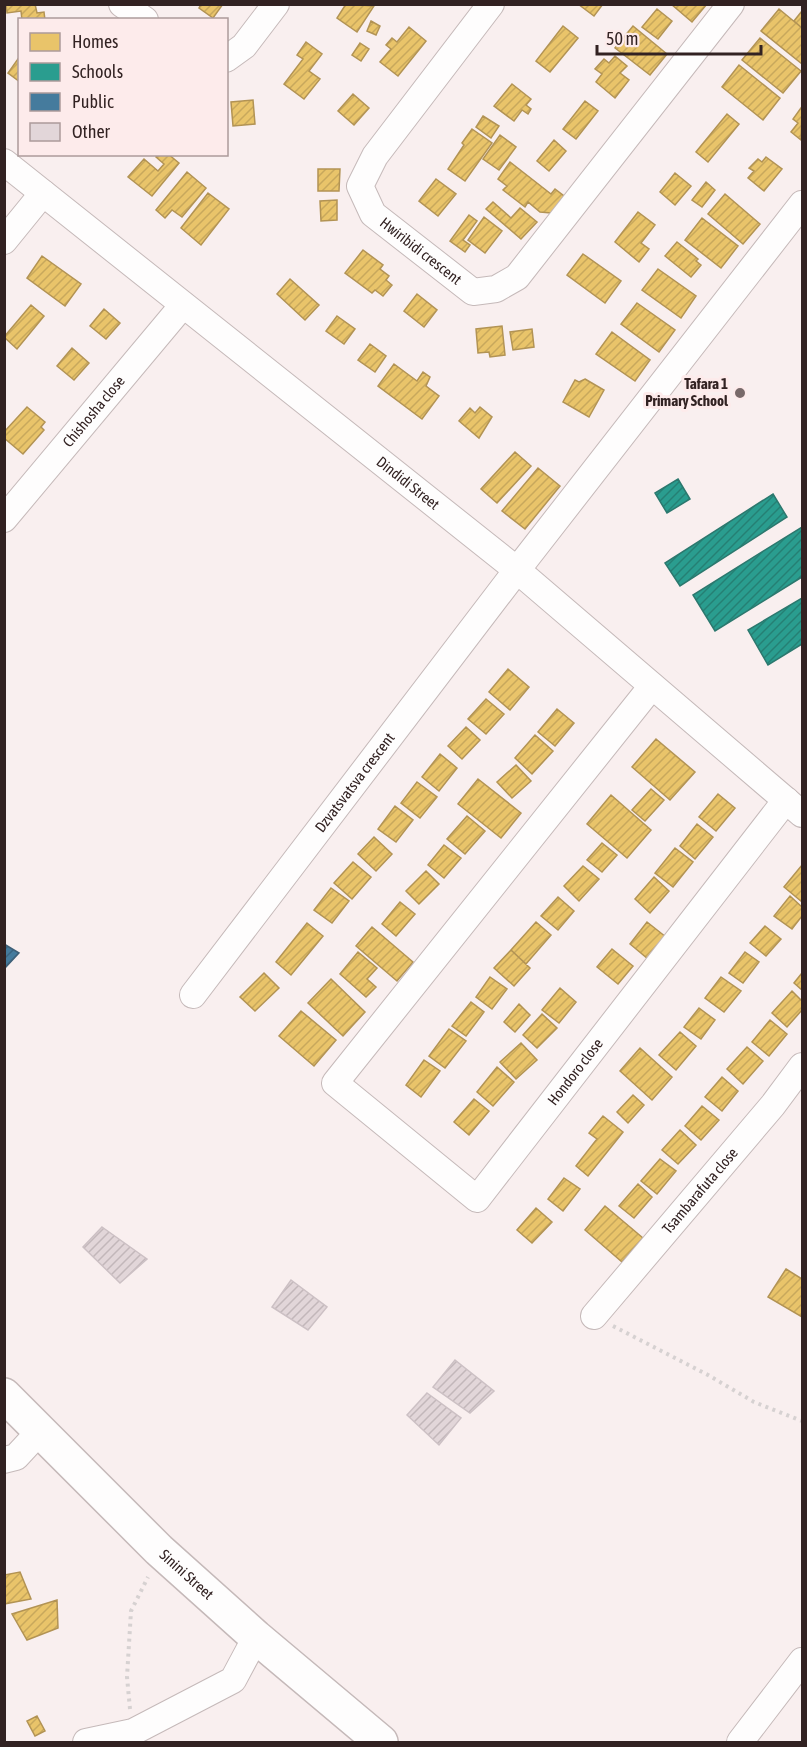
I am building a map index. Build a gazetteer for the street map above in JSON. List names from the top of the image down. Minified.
{"streets":{"street":["Hwiribidi crescent","Chishosha close","Dindidi Street","Dzvatsvatsva crescent","Hondoro close","Tsambarafuta close","Sinini Street"]},"crossings":[["Chishosha close","Dindidi Street"],["Dindidi Street","Dzvatsvatsva crescent"],["Dindidi Street","Hondoro close"]],"places":["Tafara 1 Primary School"],"legend":["Homes","Schools","Public","Other"],"scale_bar":"50 m"}
